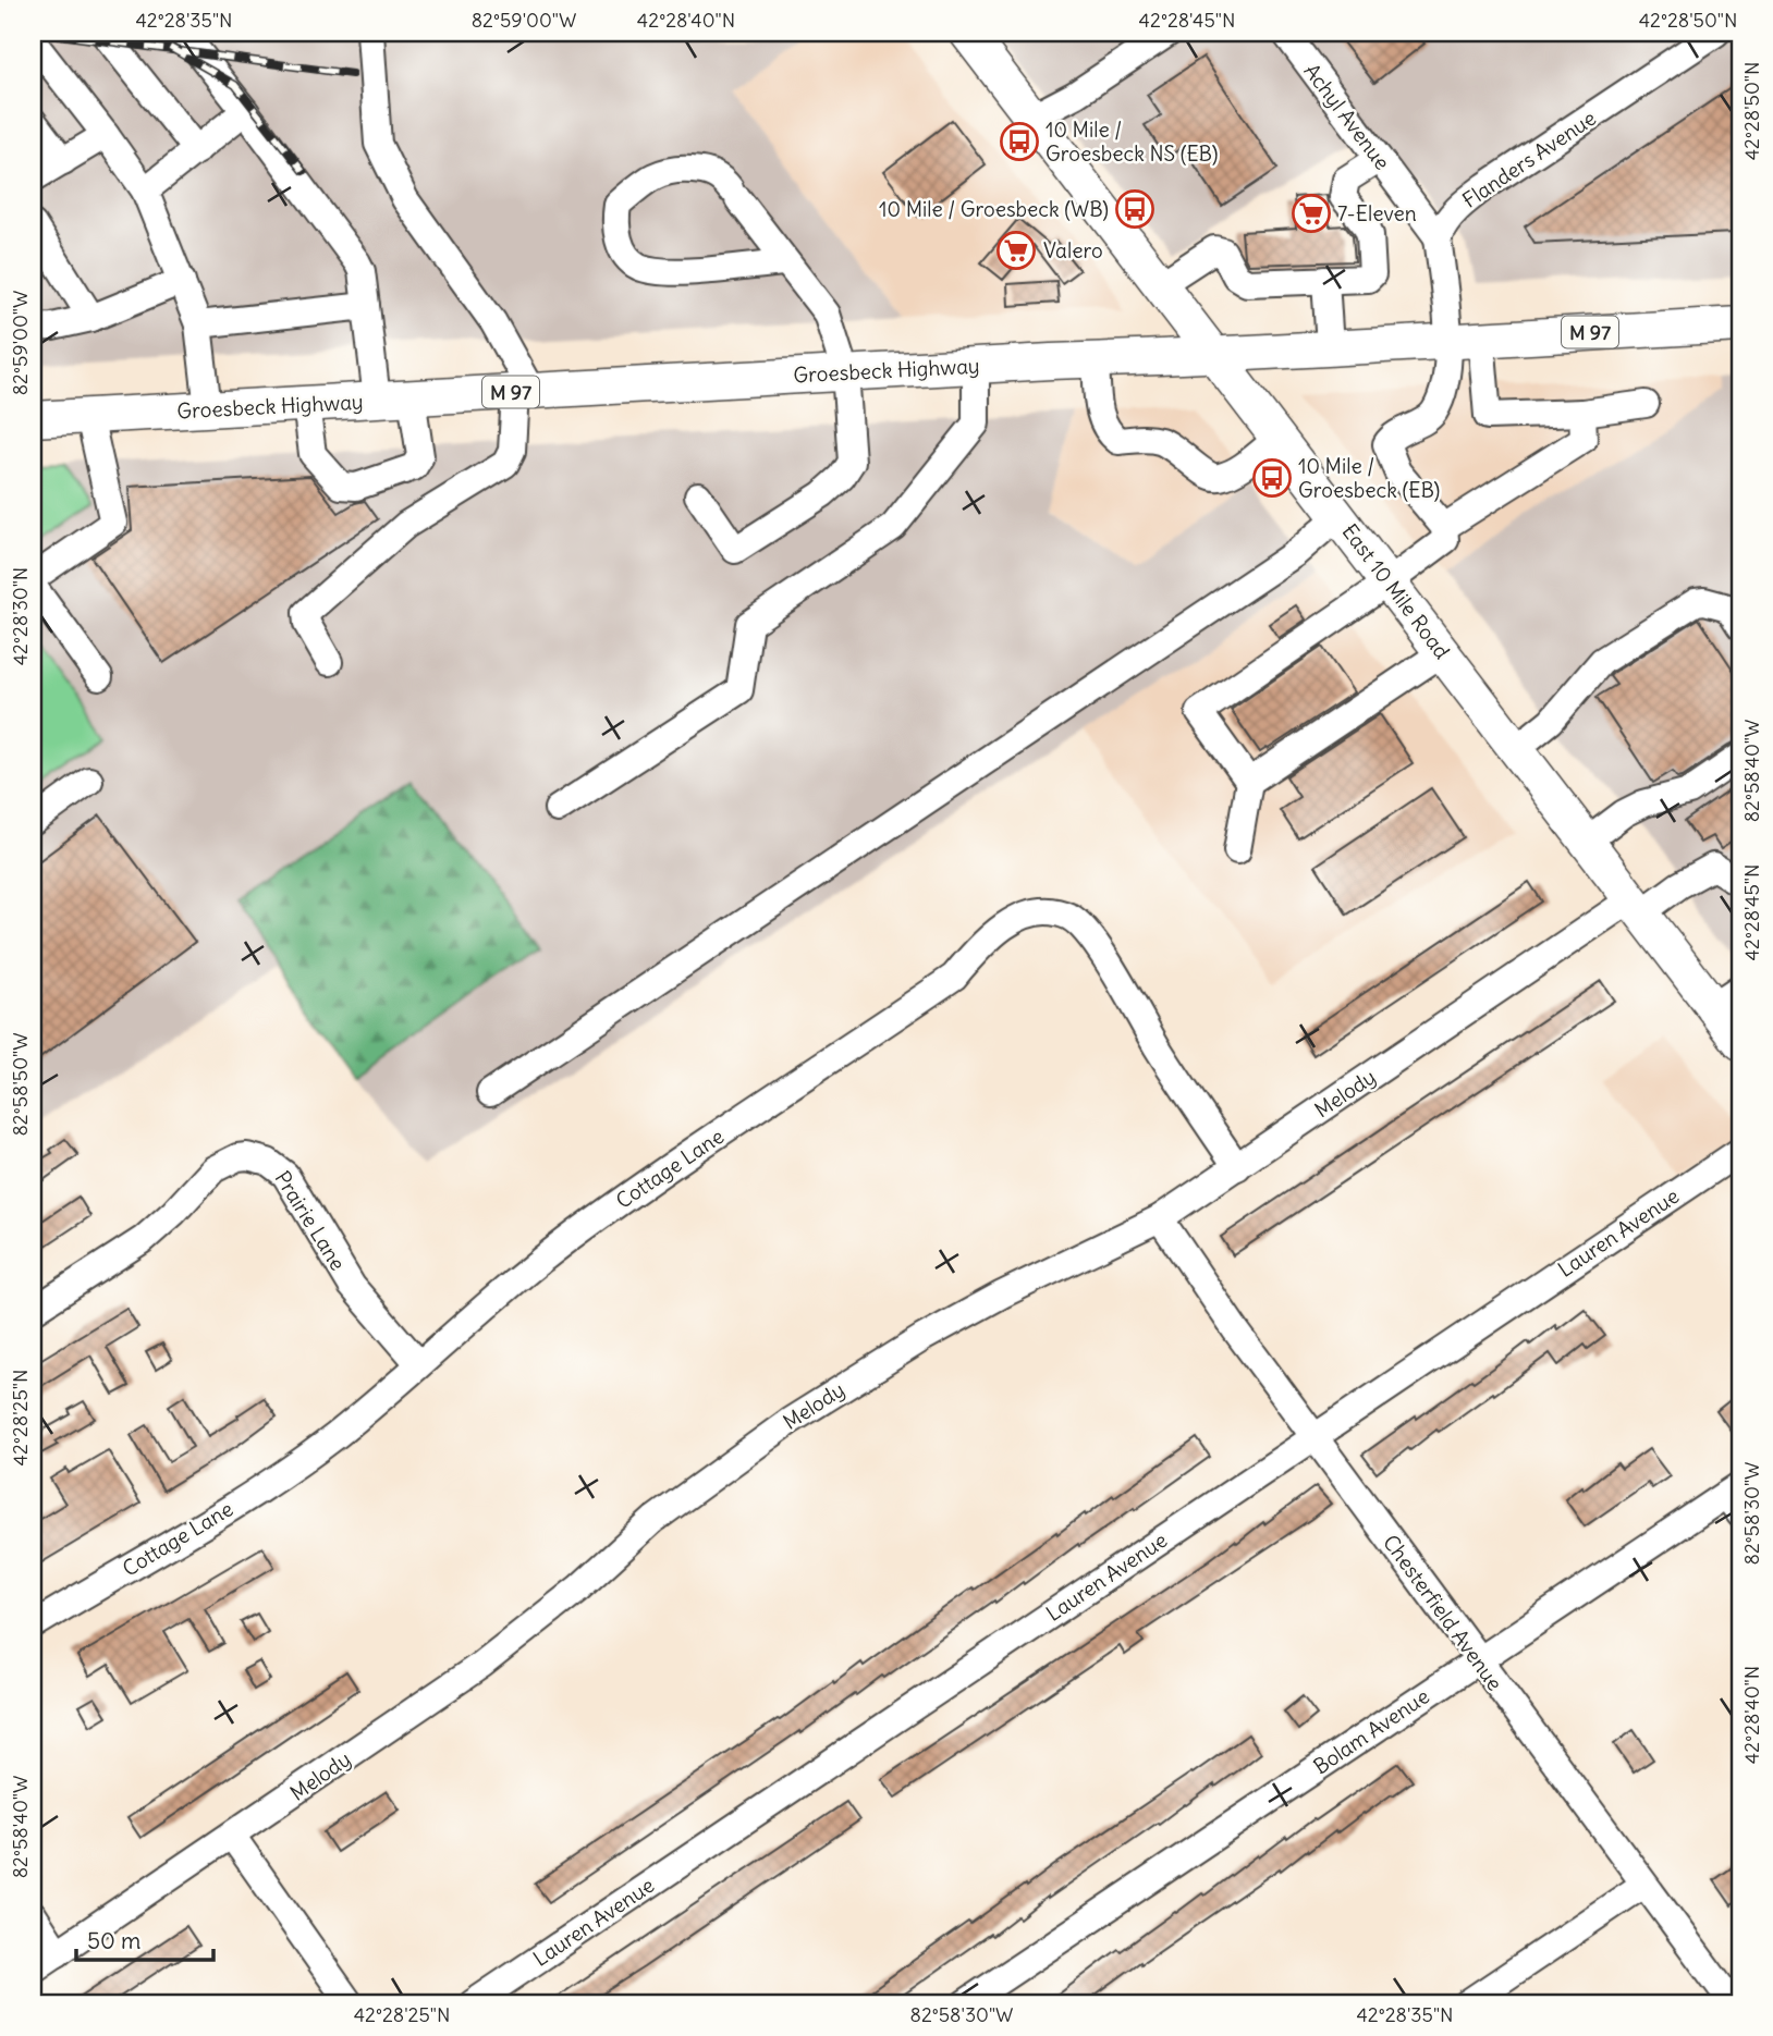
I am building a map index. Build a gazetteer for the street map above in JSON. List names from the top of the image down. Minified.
{"streets":{"main road":["M 97","Groesbeck Highway","East 10 Mile Road"],"street":["Achyl Avenue","Flanders Avenue","Melody","Cottage Lane","Prairie Lane","Lauren Avenue","Chesterfield Avenue","Bolam Avenue"]},"crossings":[["Achyl Avenue","Flanders Avenue"],["Groesbeck Highway","East 10 Mile Road"],["East 10 Mile Road","Melody"],["Melody","Cottage Lane"],["Melody","Chesterfield Avenue"],["Cottage Lane","Prairie Lane"],["Lauren Avenue","Chesterfield Avenue"],["Chesterfield Avenue","Bolam Avenue"]],"places":{"bus stop":["10 Mile / Groesbeck NS (EB)","10 Mile / Groesbeck (WB)","10 Mile / Groesbeck (EB)"],"supermarket":["7-Eleven","Valero"]},"scale_bar":"50 m","coordinates":["42°28'35\"N","82°59'00\"W","42°28'40\"N","42°28'45\"N","42°28'50\"N","42°28'30\"N","82°58'40\"W","82°58'50\"W","42°28'25\"N","82°58'30\"W"]}
